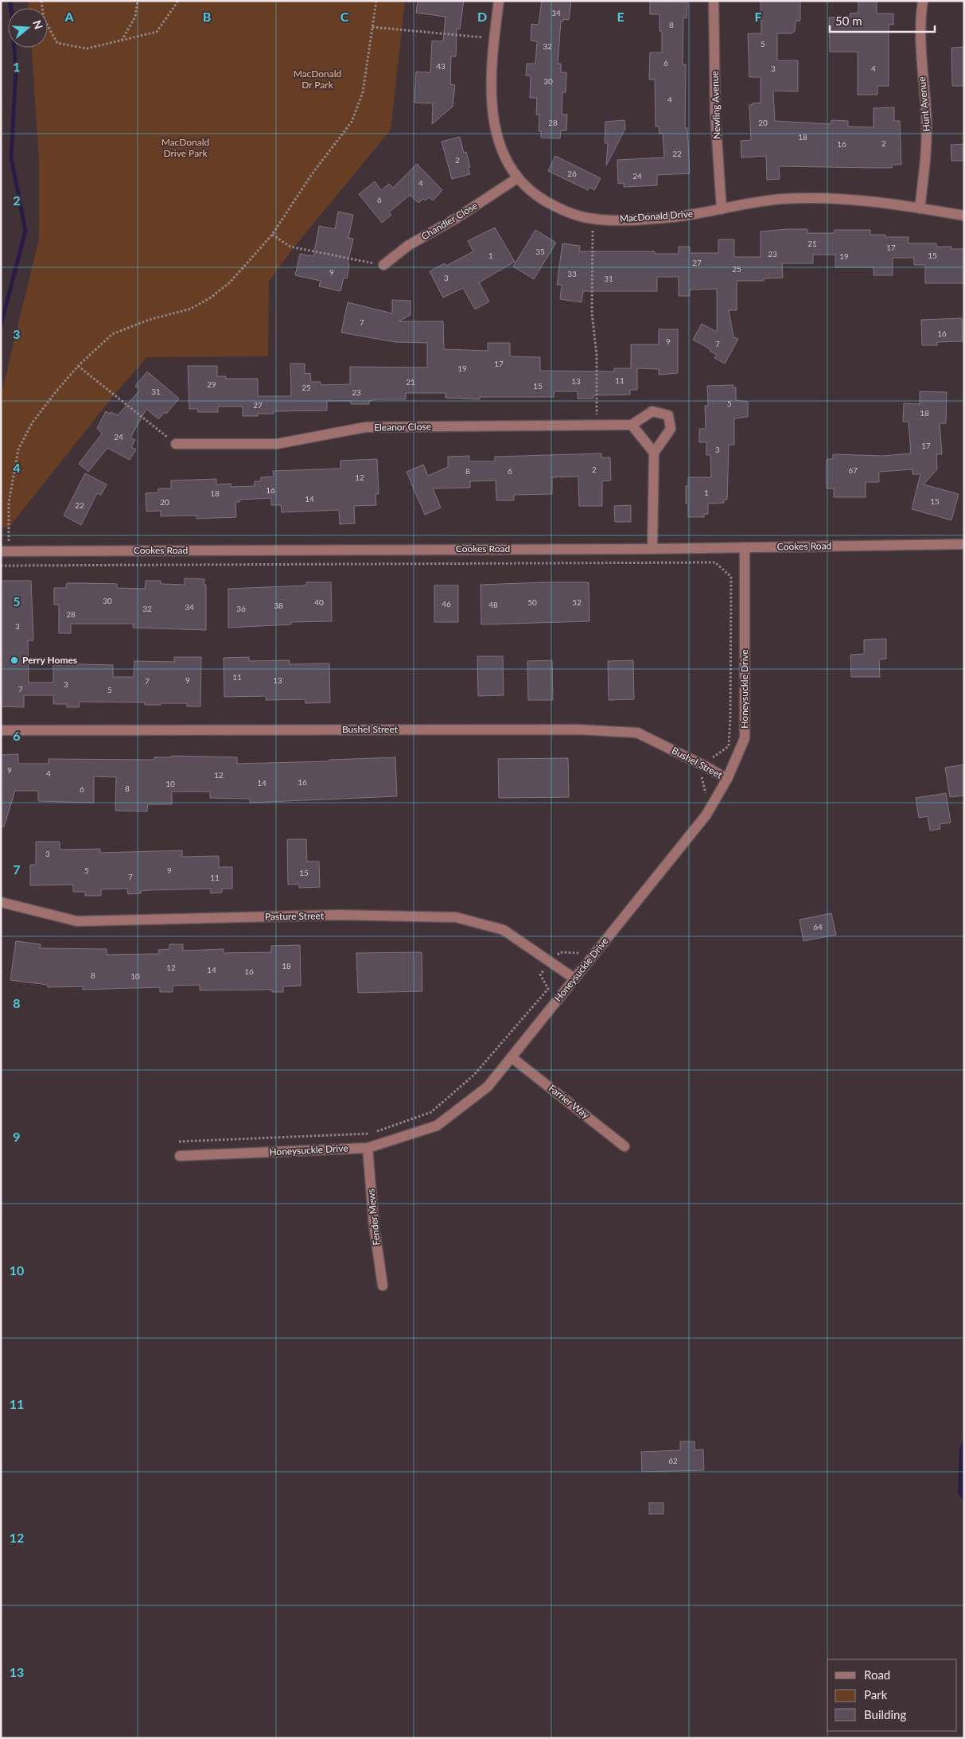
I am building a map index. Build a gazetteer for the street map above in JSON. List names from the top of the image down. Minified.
{"streets":{"street":["Hunt Avenue","Newling Avenue","MacDonald Drive","Chandler Close","Eleanor Close","Cookes Road","Honeysuckle Drive","Bushel Street","Pasture Street","Farrier Way","Fender Mews"]},"crossings":[["Hunt Avenue","MacDonald Drive"],["Newling Avenue","MacDonald Drive"],["MacDonald Drive","Chandler Close"],["Cookes Road","Honeysuckle Drive"],["Honeysuckle Drive","Bushel Street"],["Honeysuckle Drive","Pasture Street"],["Honeysuckle Drive","Farrier Way"],["Honeysuckle Drive","Fender Mews"]],"parks":["MacDonald Dr Park","MacDonald Drive Park"],"places":["Perry Homes"],"house_numbers":["34","8","5","32","6","43","3","4","30","4","28","20","18","2","16","22","2","26","24","4","6","21","17","35","23","1","15","19","27","25","9","33","3","31","7","16","9","7","17","19","11","13","21","29","15","25","31","23","5","27","18","24","17","3","2","67","8","6","12","16","1","18","14","15","20","22","30","40","50","52","46","48","38","34","32","36","28","3","11","9","13","7","3","7","5","9","4","12","16","14","10","8","6","3","5","9","15","7","11","64","18","12","14","16","8","10","62"],"legend":["Road","Park","Building"],"scale_bar":"50 m","north":"right","grid":{"columns":["A","B","C","D","E","F"],"rows":["1","2","3","4","5","6","7","8","9","10","11","12","13"]}}
